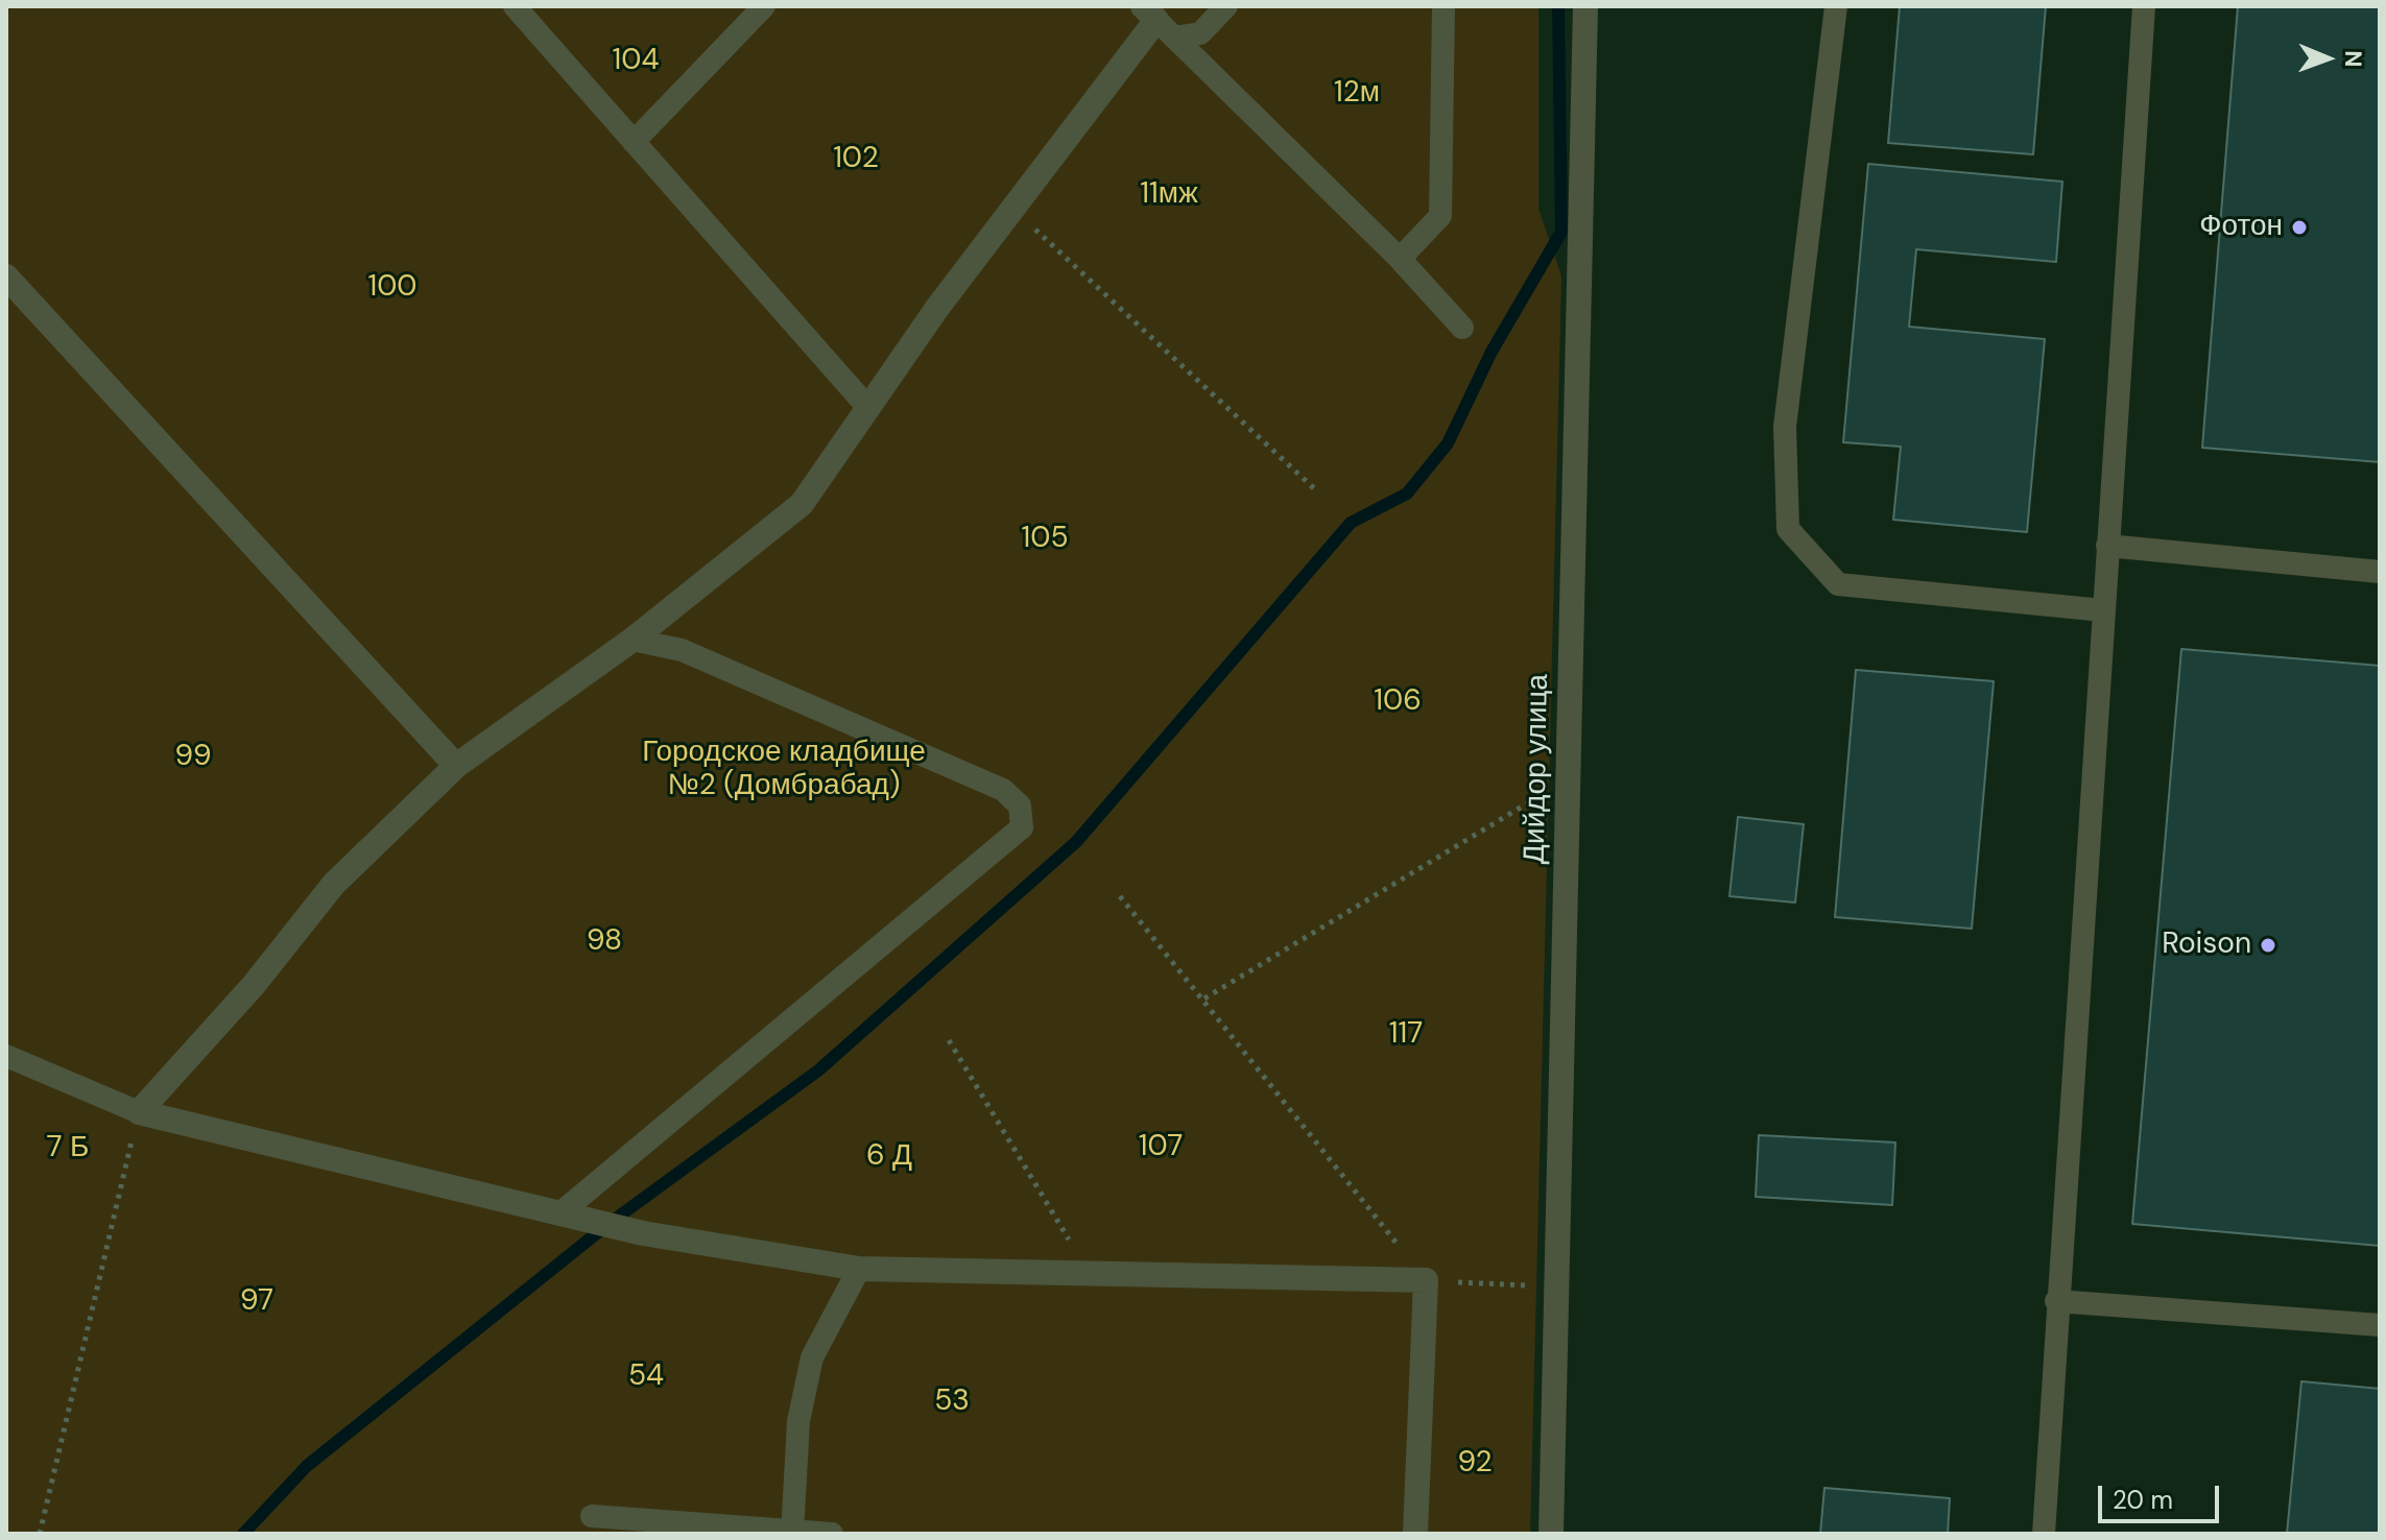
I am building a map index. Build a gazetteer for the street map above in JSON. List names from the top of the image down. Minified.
{"streets":{"street":["Дийдор улица"]},"parks":["104","12м","102","11мж","100","105","106","Городское кладбище №2 (Домбрабад)","99","98","117","107","7 Б","6 Д","97","54","53","92"],"places":["Фотон","Roison"],"scale_bar":"20 m","north":"right"}
